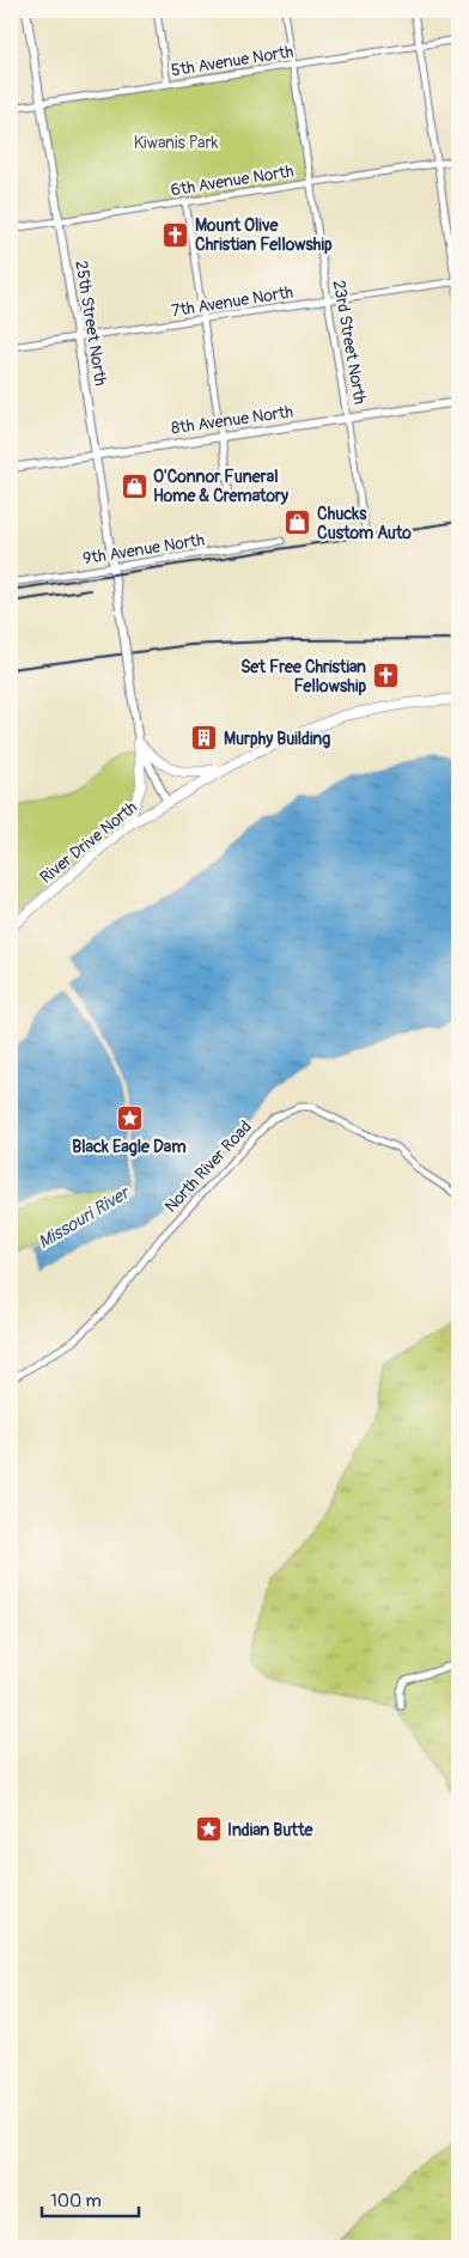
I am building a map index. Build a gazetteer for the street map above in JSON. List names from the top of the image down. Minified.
{"streets":{"main road":["River Drive North"],"street":["5th Avenue North","6th Avenue North","7th Avenue North","25th Street North","23rd Street North","8th Avenue North","9th Avenue North","North River Road"]},"crossings":[["5th Avenue North","25th Street North"],["5th Avenue North","23rd Street North"],["6th Avenue North","25th Street North"],["6th Avenue North","23rd Street North"],["7th Avenue North","25th Street North"],["7th Avenue North","23rd Street North"],["25th Street North","8th Avenue North"],["25th Street North","9th Avenue North"],["23rd Street North","8th Avenue North"]],"water":["Missouri River"],"parks":["Kiwanis Park"],"places":{"church":["Mount Olive Christian Fellowship","Set Free Christian Fellowship"],"shop":["O'Connor Funeral Home & Crematory","Chucks Custom Auto"],"building":["Murphy Building"],"place":["Black Eagle Dam","Indian Butte"]},"scale_bar":"100 m"}
